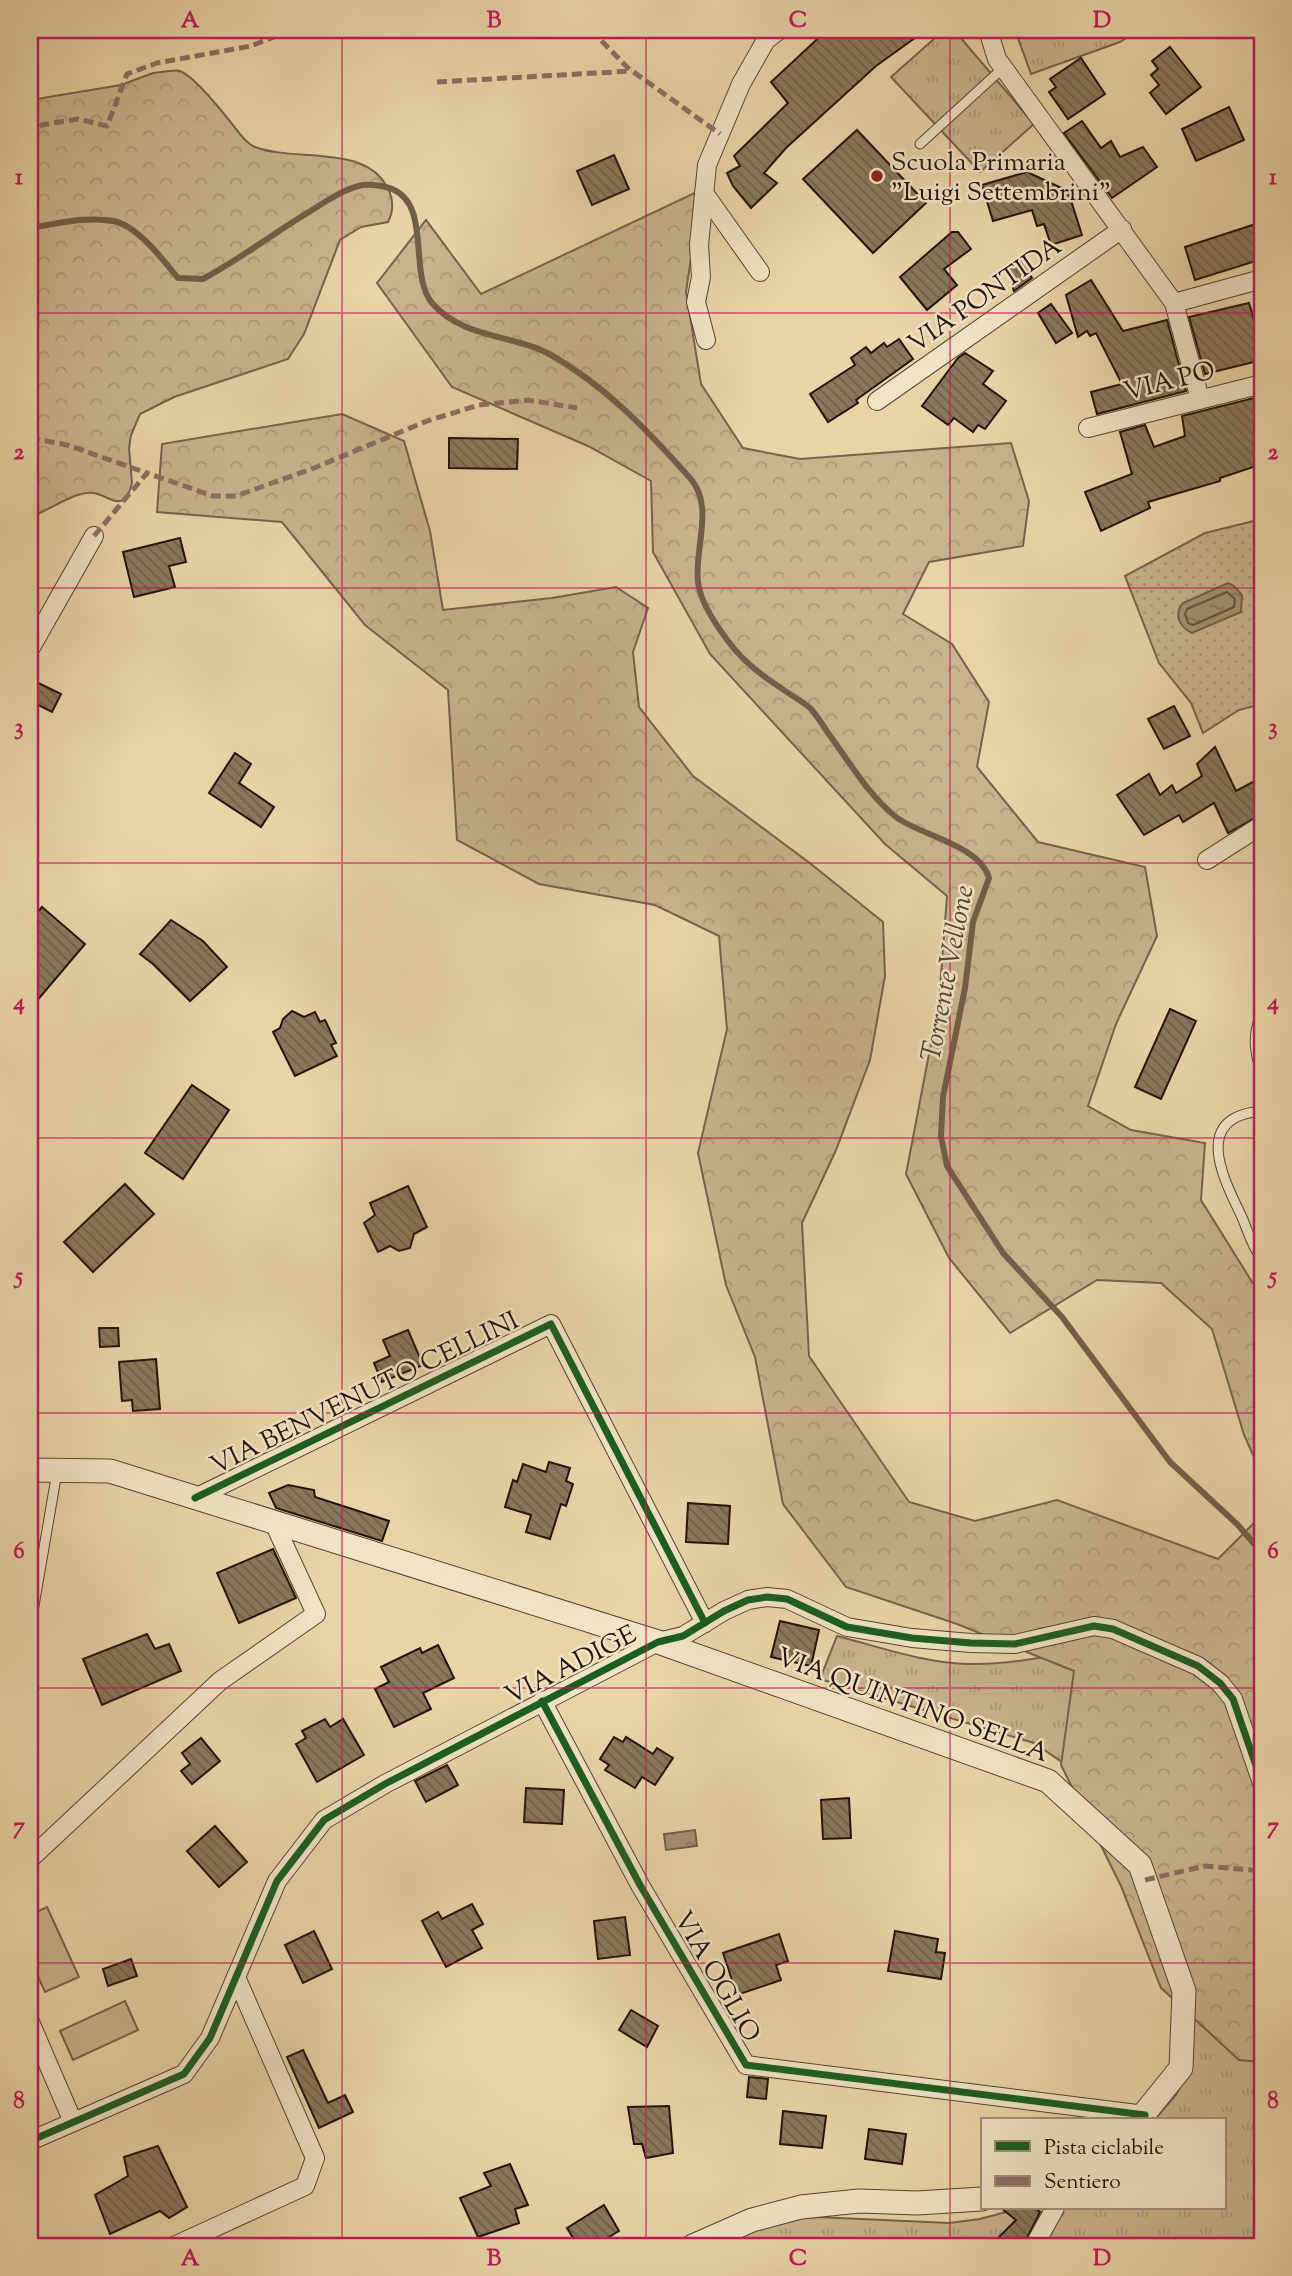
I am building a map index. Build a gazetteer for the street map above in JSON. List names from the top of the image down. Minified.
{"streets":{"street":["VIA PONTIDA","VIA PO","VIA BENVENUTO CELLINI","VIA ADIGE","VIA QUINTINO SELLA","VIA OGLIO"]},"crossings":[["VIA BENVENUTO CELLINI","VIA ADIGE"],["VIA BENVENUTO CELLINI","VIA QUINTINO SELLA"],["VIA ADIGE","VIA QUINTINO SELLA"],["VIA ADIGE","VIA OGLIO"],["VIA QUINTINO SELLA","VIA OGLIO"]],"water":["Torrente Vellone"],"places":["Scuola Primaria \"Luigi Settembrini\""],"legend":["Pista ciclabile","Sentiero"],"grid":{"columns":["A","B","C","D"],"rows":["1","2","3","4","5","6","7","8"]}}
